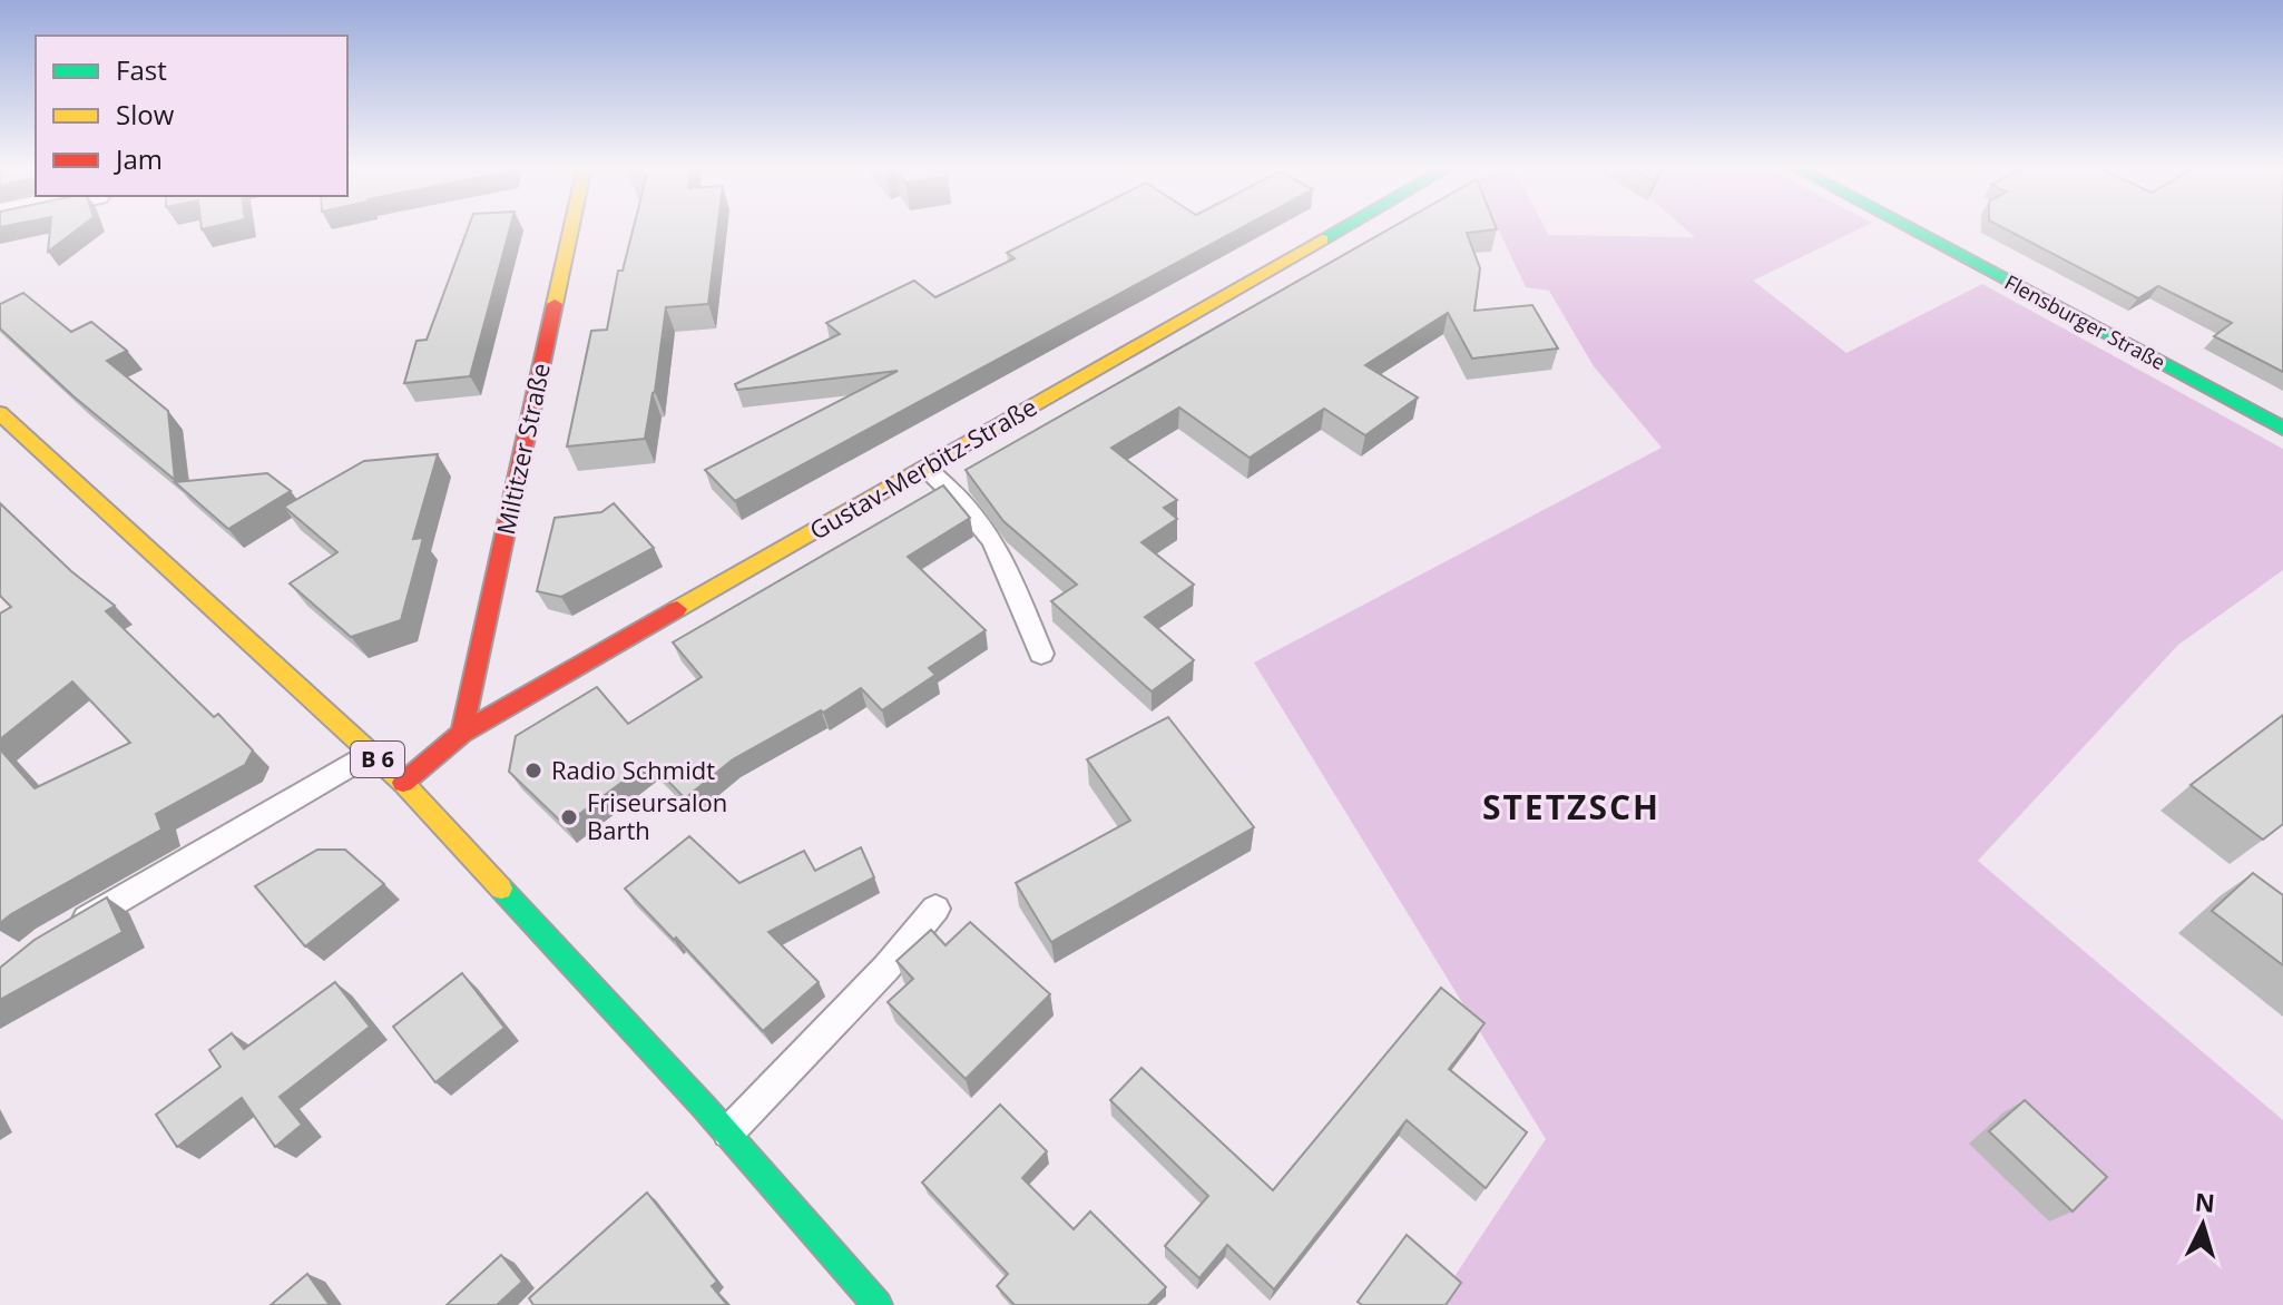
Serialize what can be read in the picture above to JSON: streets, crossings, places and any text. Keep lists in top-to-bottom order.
{
  "streets": {
    "street": [
      "Flensburger Straße",
      "Miltitzer Straße",
      "Gustav-Merbitz-Straße",
      "B 6"
    ]
  },
  "crossings": [
    ["Miltitzer Straße", "Gustav-Merbitz-Straße"],
    ["Gustav-Merbitz-Straße", "B 6"]
  ],
  "districts": ["STETZSCH"],
  "places": ["Radio Schmidt", "Friseursalon Barth"],
  "legend": ["Fast", "Slow", "Jam"],
  "north": "top"
}
